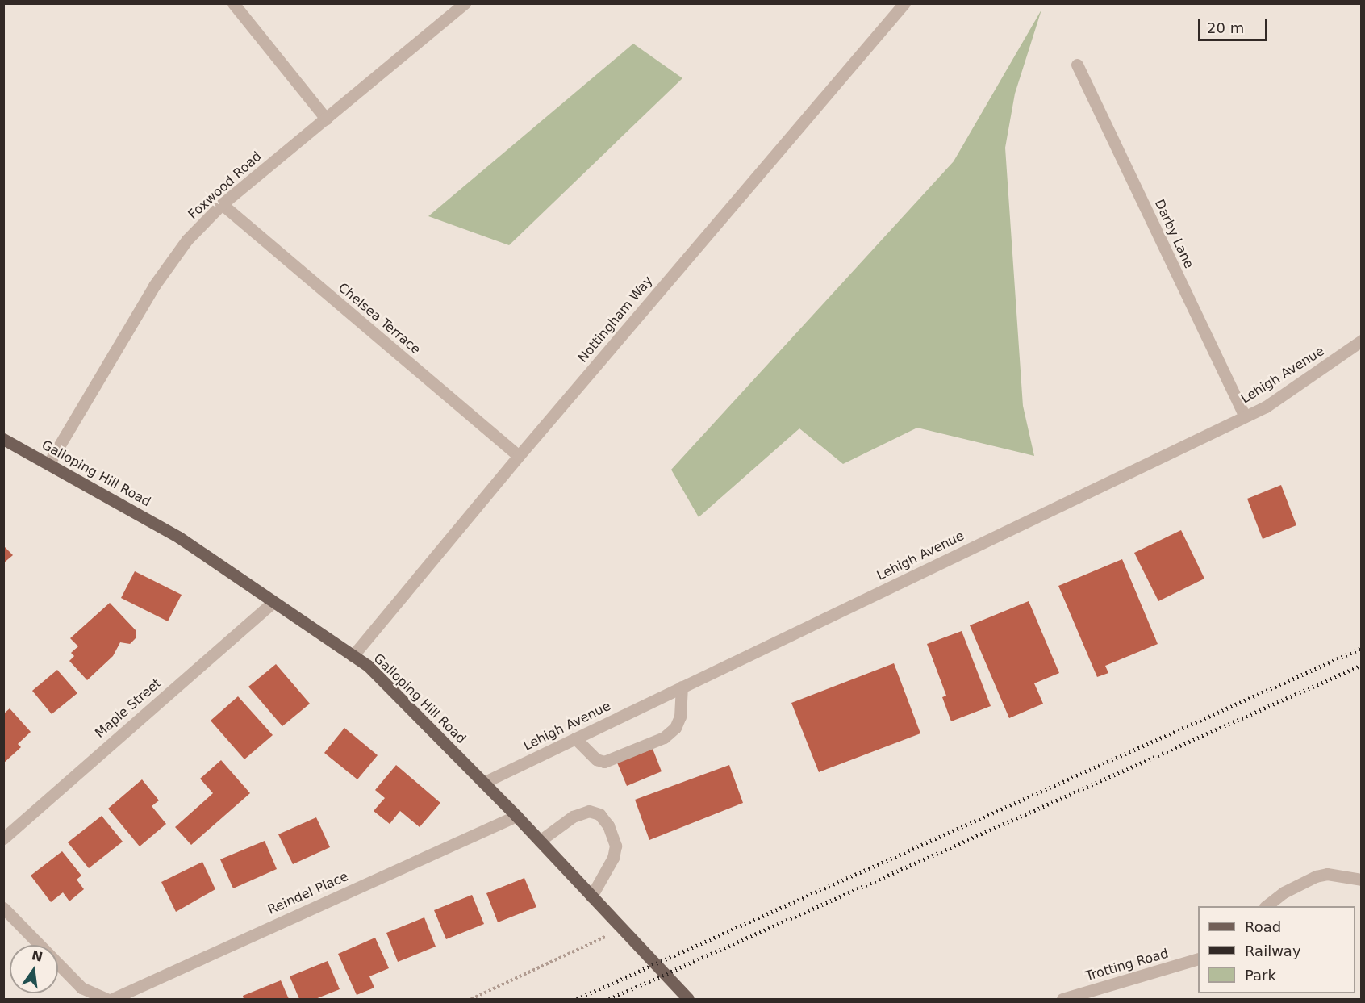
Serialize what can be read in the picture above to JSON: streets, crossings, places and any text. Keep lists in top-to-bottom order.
{
  "streets": {
    "main road": ["Galloping Hill Road"],
    "street": [
      "Foxwood Road",
      "Darby Lane",
      "Chelsea Terrace",
      "Nottingham Way",
      "Lehigh Avenue",
      "Maple Street",
      "Reindel Place",
      "Trotting Road"
    ]
  },
  "crossings": [
    ["Foxwood Road", "Chelsea Terrace"],
    ["Foxwood Road", "Galloping Hill Road"],
    ["Darby Lane", "Lehigh Avenue"],
    ["Chelsea Terrace", "Nottingham Way"],
    ["Nottingham Way", "Galloping Hill Road"],
    ["Lehigh Avenue", "Galloping Hill Road"],
    ["Galloping Hill Road", "Maple Street"],
    ["Galloping Hill Road", "Reindel Place"]
  ],
  "legend": ["Road", "Railway", "Park"],
  "scale_bar": "20 m",
  "north": "top"
}
